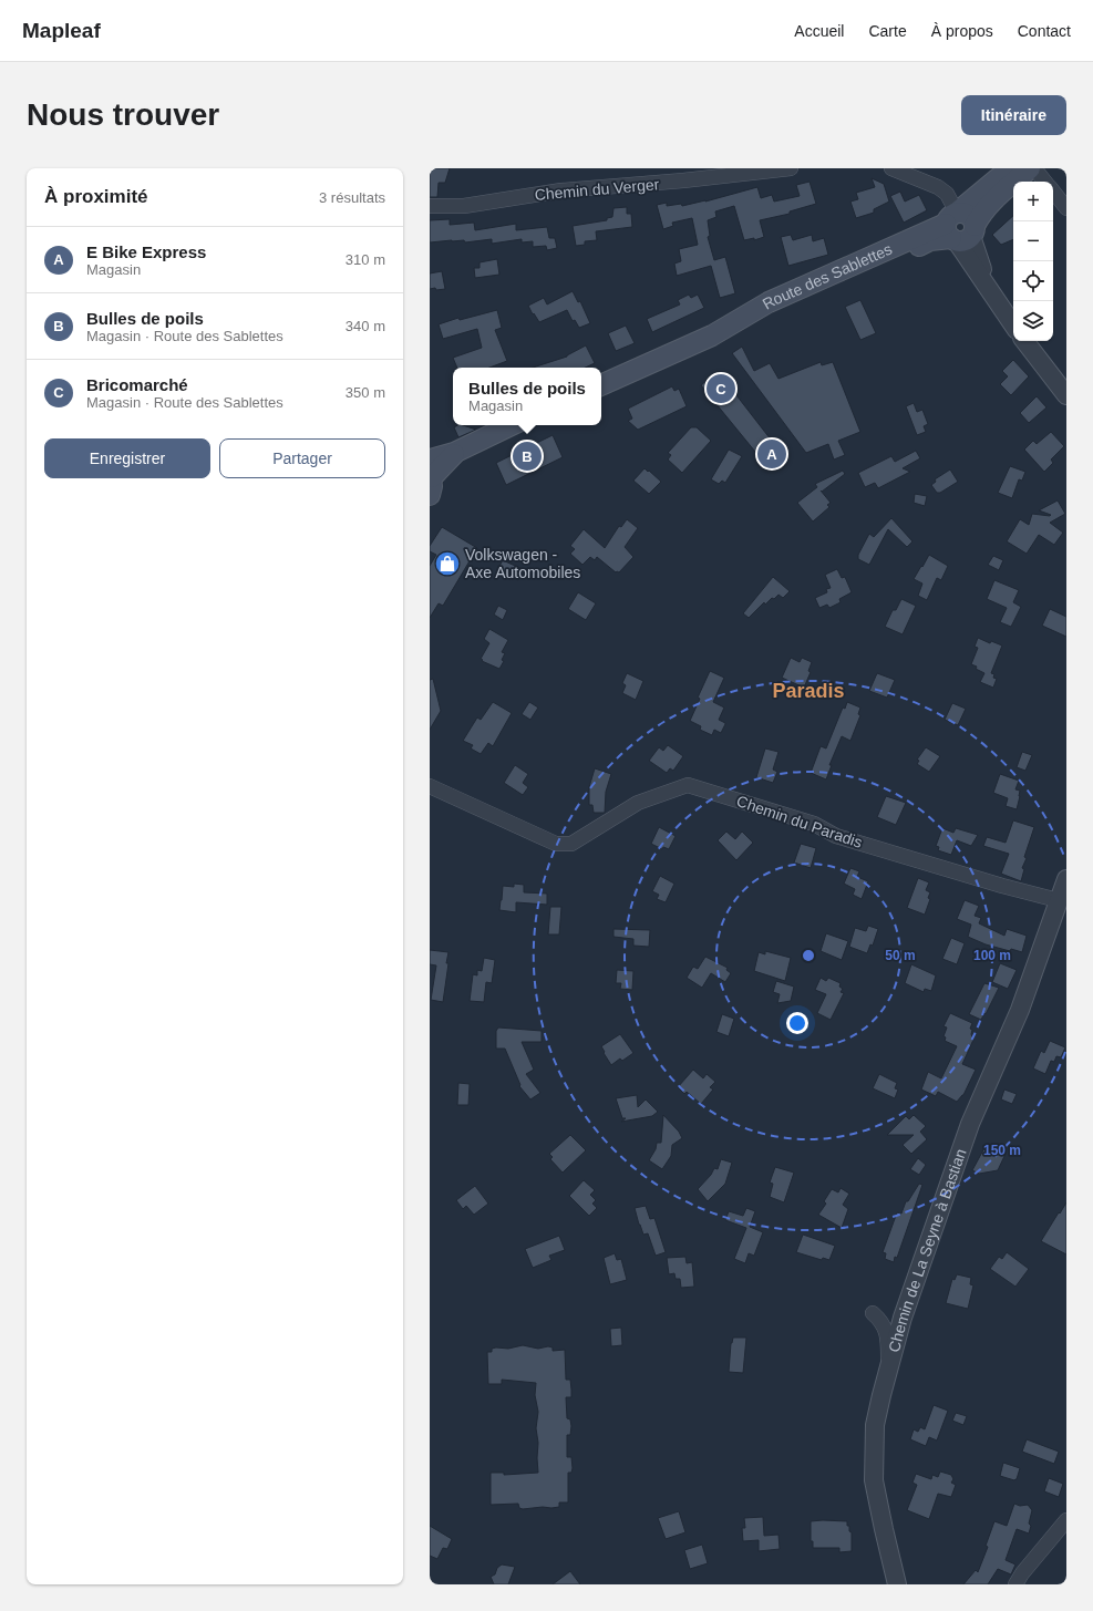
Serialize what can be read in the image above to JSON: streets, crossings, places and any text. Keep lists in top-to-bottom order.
{
  "streets": {
    "main road": ["Route des Sablettes"],
    "street": ["Chemin du Verger", "Chemin du Paradis", "Chemin de La Seyne à Bastian"]
  },
  "crossings": [
    ["Chemin du Paradis", "Chemin de La Seyne à Bastian"]
  ],
  "districts": ["Paradis"],
  "places": {
    "shop": ["Volkswagen - Axe Automobiles"]
  },
  "page": {
    "header": "Mapleaf",
    "nav": [
      "Accueil",
      "Carte",
      "À propos",
      "Contact"
    ],
    "buttons": [
      "Itinéraire",
      ["Enregistrer", "Partager"]
    ],
    "title": "Nous trouver",
    "heading": ["À proximité", "3 résultats"],
    "map_buttons": ["+", "−"],
    "list": [
      {
        "mark": "A",
        "name": "E Bike Express",
        "note": "Magasin",
        "value": "310 m"
      },
      {
        "mark": "B",
        "name": "Bulles de poils",
        "note": "Magasin · Route des Sablettes",
        "value": "340 m"
      },
      {
        "mark": "C",
        "name": "Bricomarché",
        "note": "Magasin · Route des Sablettes",
        "value": "350 m"
      }
    ],
    "popup": ["Bulles de poils", "Magasin"],
    "pins": ["C", "A", "B"]
  },
  "rings": ["50 m", "100 m", "150 m"]
}
